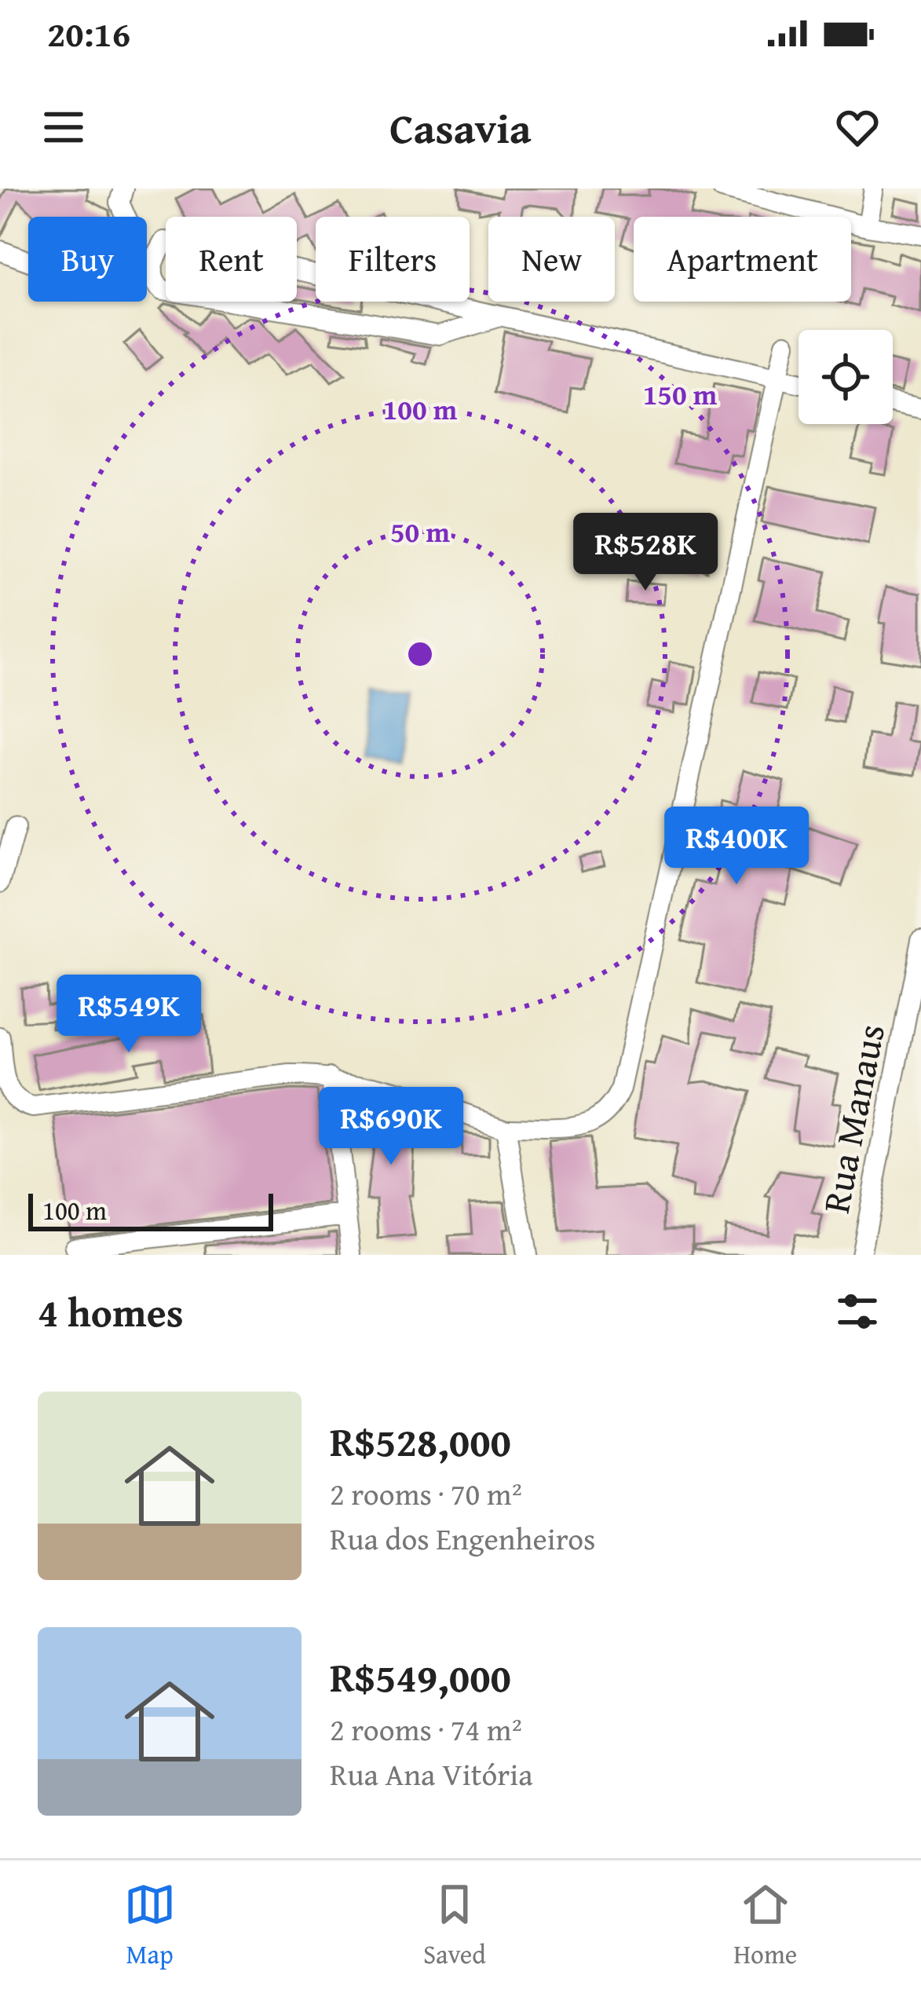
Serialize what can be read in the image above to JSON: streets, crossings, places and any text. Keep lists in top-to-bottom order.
{
  "streets": {
    "street": ["Rua Manaus"]
  },
  "scale_bar": "100 m",
  "page": {
    "status": "20:16",
    "header": "Casavia",
    "chip": [
      "Buy",
      "Rent",
      "Filters",
      "New",
      "Apartment"
    ],
    "price": [
      "R$528K",
      "R$400K",
      "R$549K",
      "R$690K"
    ],
    "scale": "100 m",
    "heading": "4 homes",
    "list": [
      {
        "name": "R$528,000",
        "note": "2 rooms · 70 m² · Rua dos Engenheiros"
      },
      {
        "name": "R$549,000",
        "note": "2 rooms · 74 m² · Rua Ana Vitória"
      }
    ],
    "tabs": ["Map", "Saved", "Home"]
  },
  "rings": ["150 m", "100 m", "50 m"]
}
